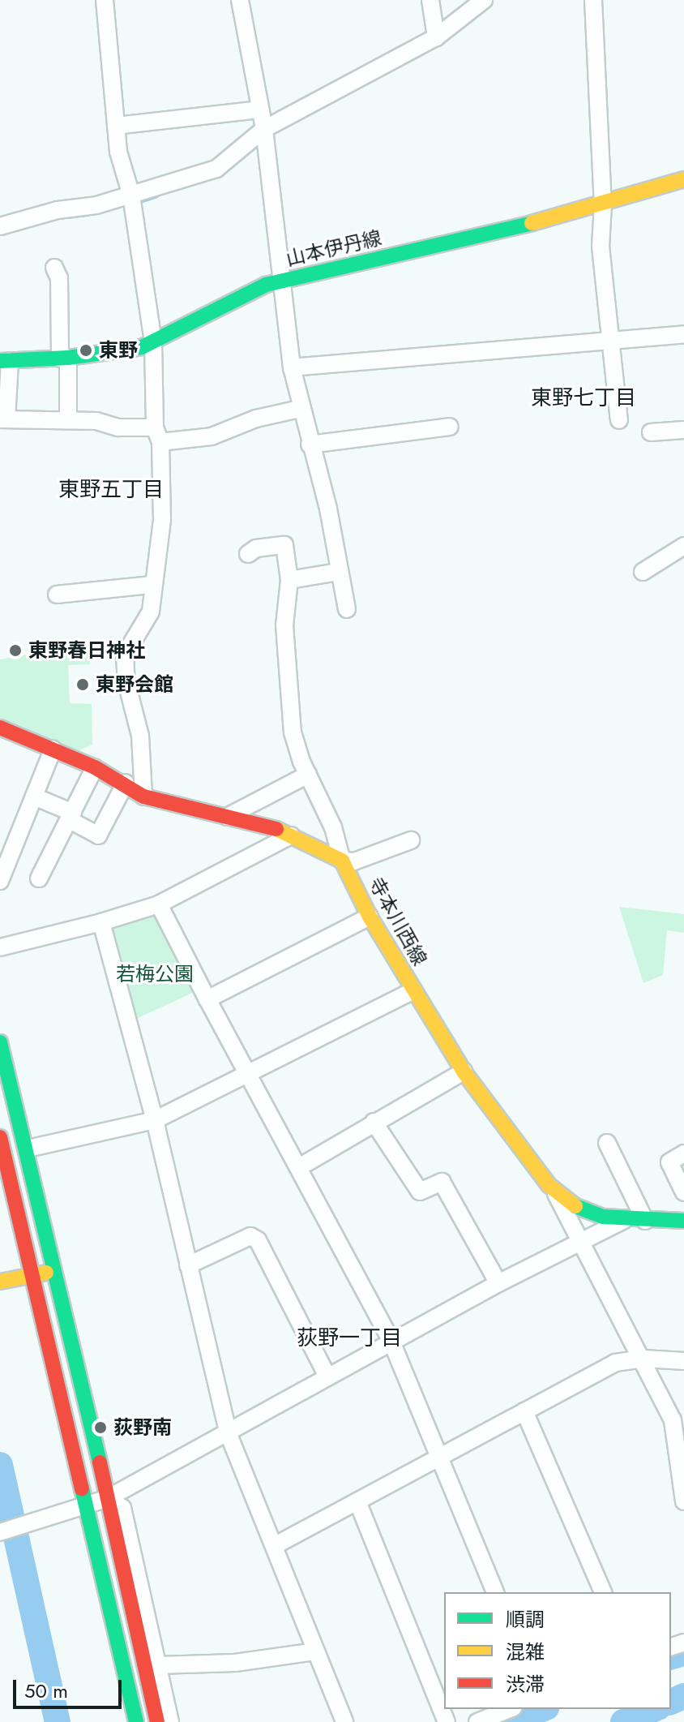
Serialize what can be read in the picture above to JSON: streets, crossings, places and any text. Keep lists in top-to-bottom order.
{
  "streets": {
    "main road": ["山本伊丹線", "寺本川西線"]
  },
  "districts": ["東野七丁目", "東野五丁目", "荻野一丁目"],
  "parks": ["若梅公園"],
  "places": [
    "東野",
    "東野春日神社",
    "東野会館",
    "荻野南"
  ],
  "legend": ["順調", "混雑", "渋滞"],
  "scale_bar": "50 m"
}
